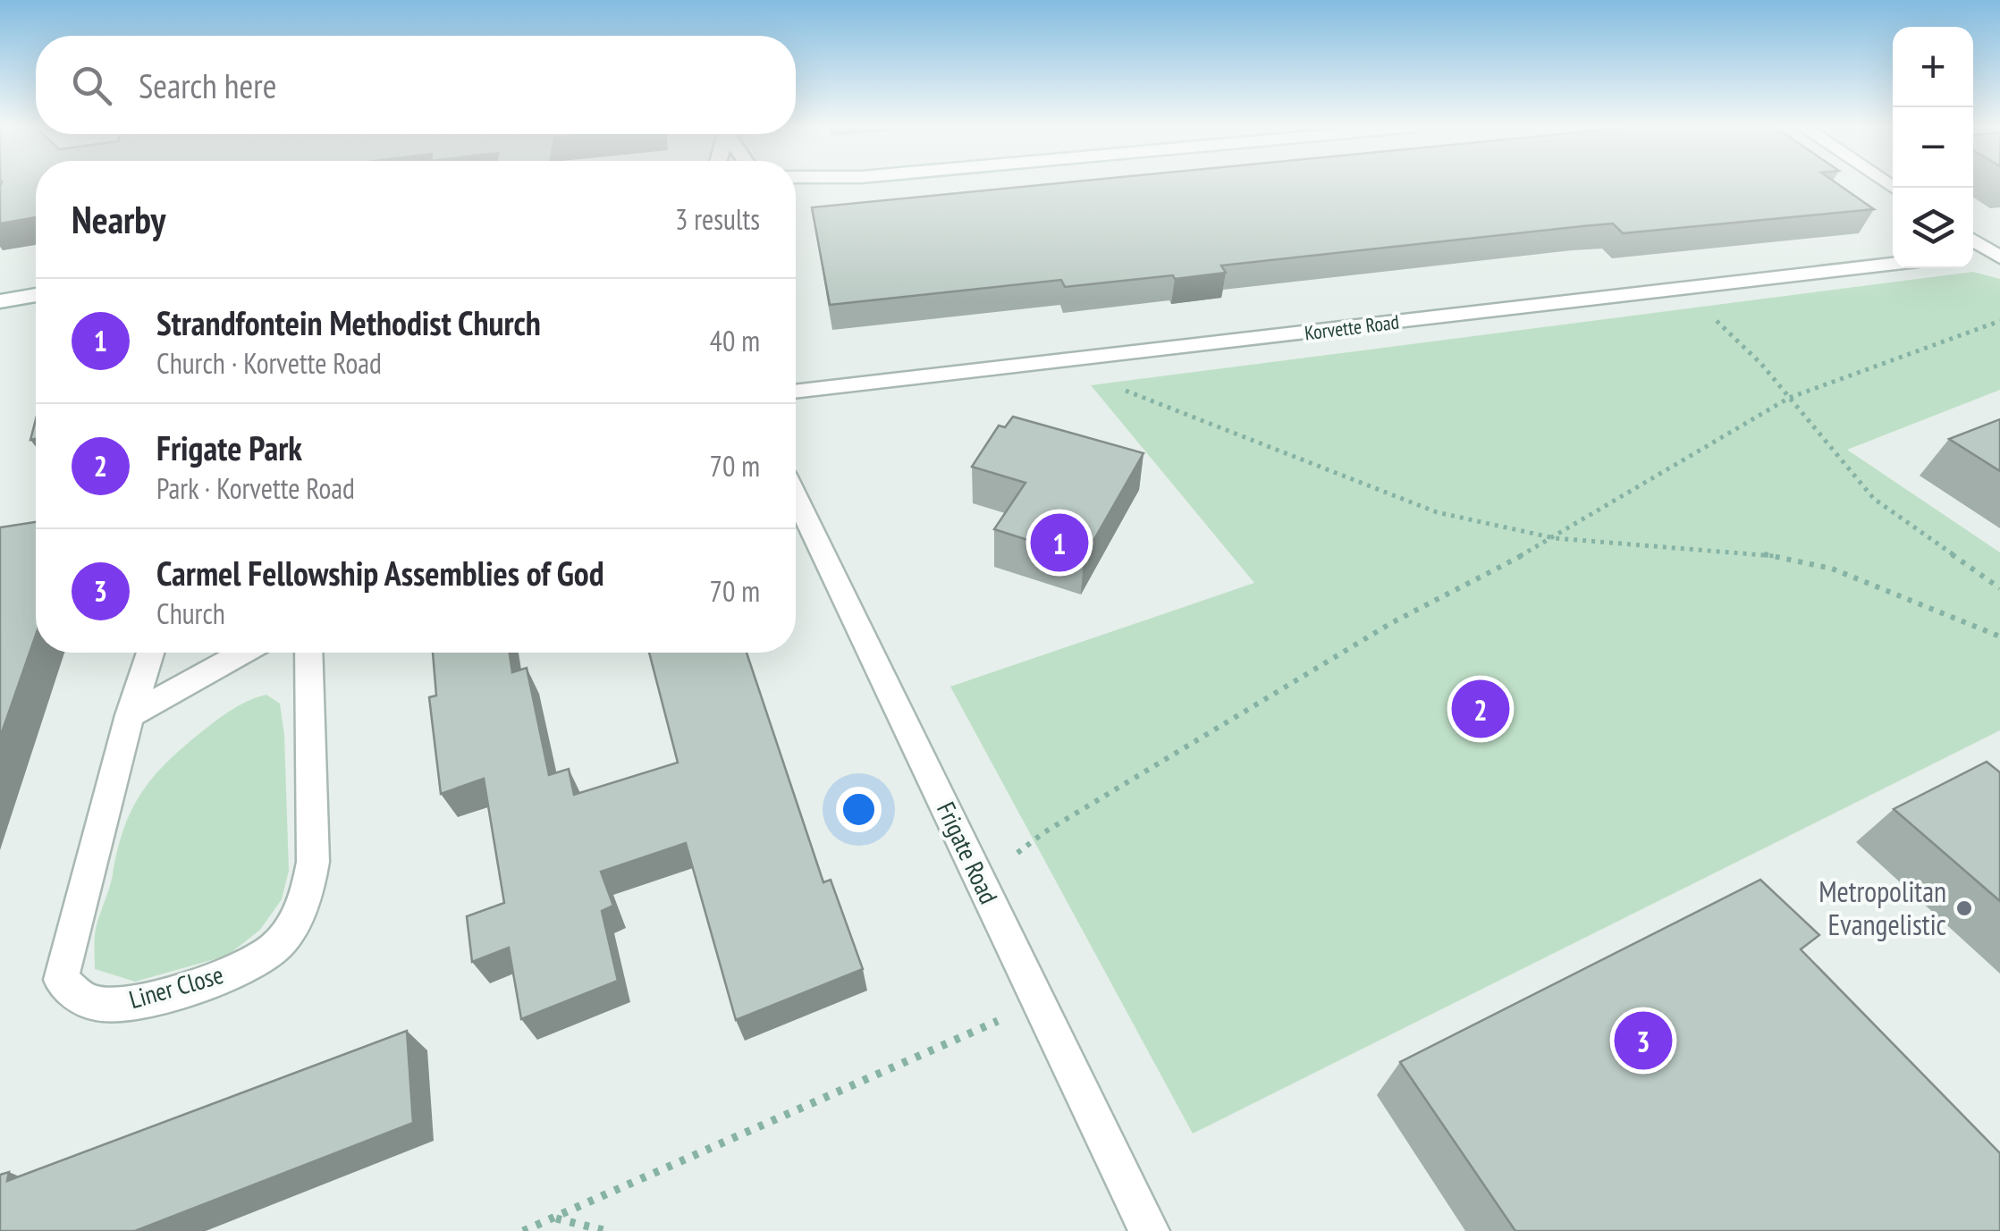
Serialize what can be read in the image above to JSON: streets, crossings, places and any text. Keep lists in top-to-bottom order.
{
  "streets": {
    "street": ["Korvette Road", "Frigate Road", "Liner Close"]
  },
  "places": ["Metropolitan Evangelistic"],
  "page": {
    "map_buttons": ["+", "−"],
    "search": "Search here",
    "heading": ["Nearby", "3 results"],
    "list": [
      {
        "mark": "1",
        "name": "Strandfontein Methodist Church",
        "note": "Church · Korvette Road",
        "value": "40 m"
      },
      {
        "mark": "2",
        "name": "Frigate Park",
        "note": "Park · Korvette Road",
        "value": "70 m"
      },
      {
        "mark": "3",
        "name": "Carmel Fellowship Assemblies of God",
        "note": "Church",
        "value": "70 m"
      }
    ],
    "pins": ["1", "2", "3"]
  }
}
